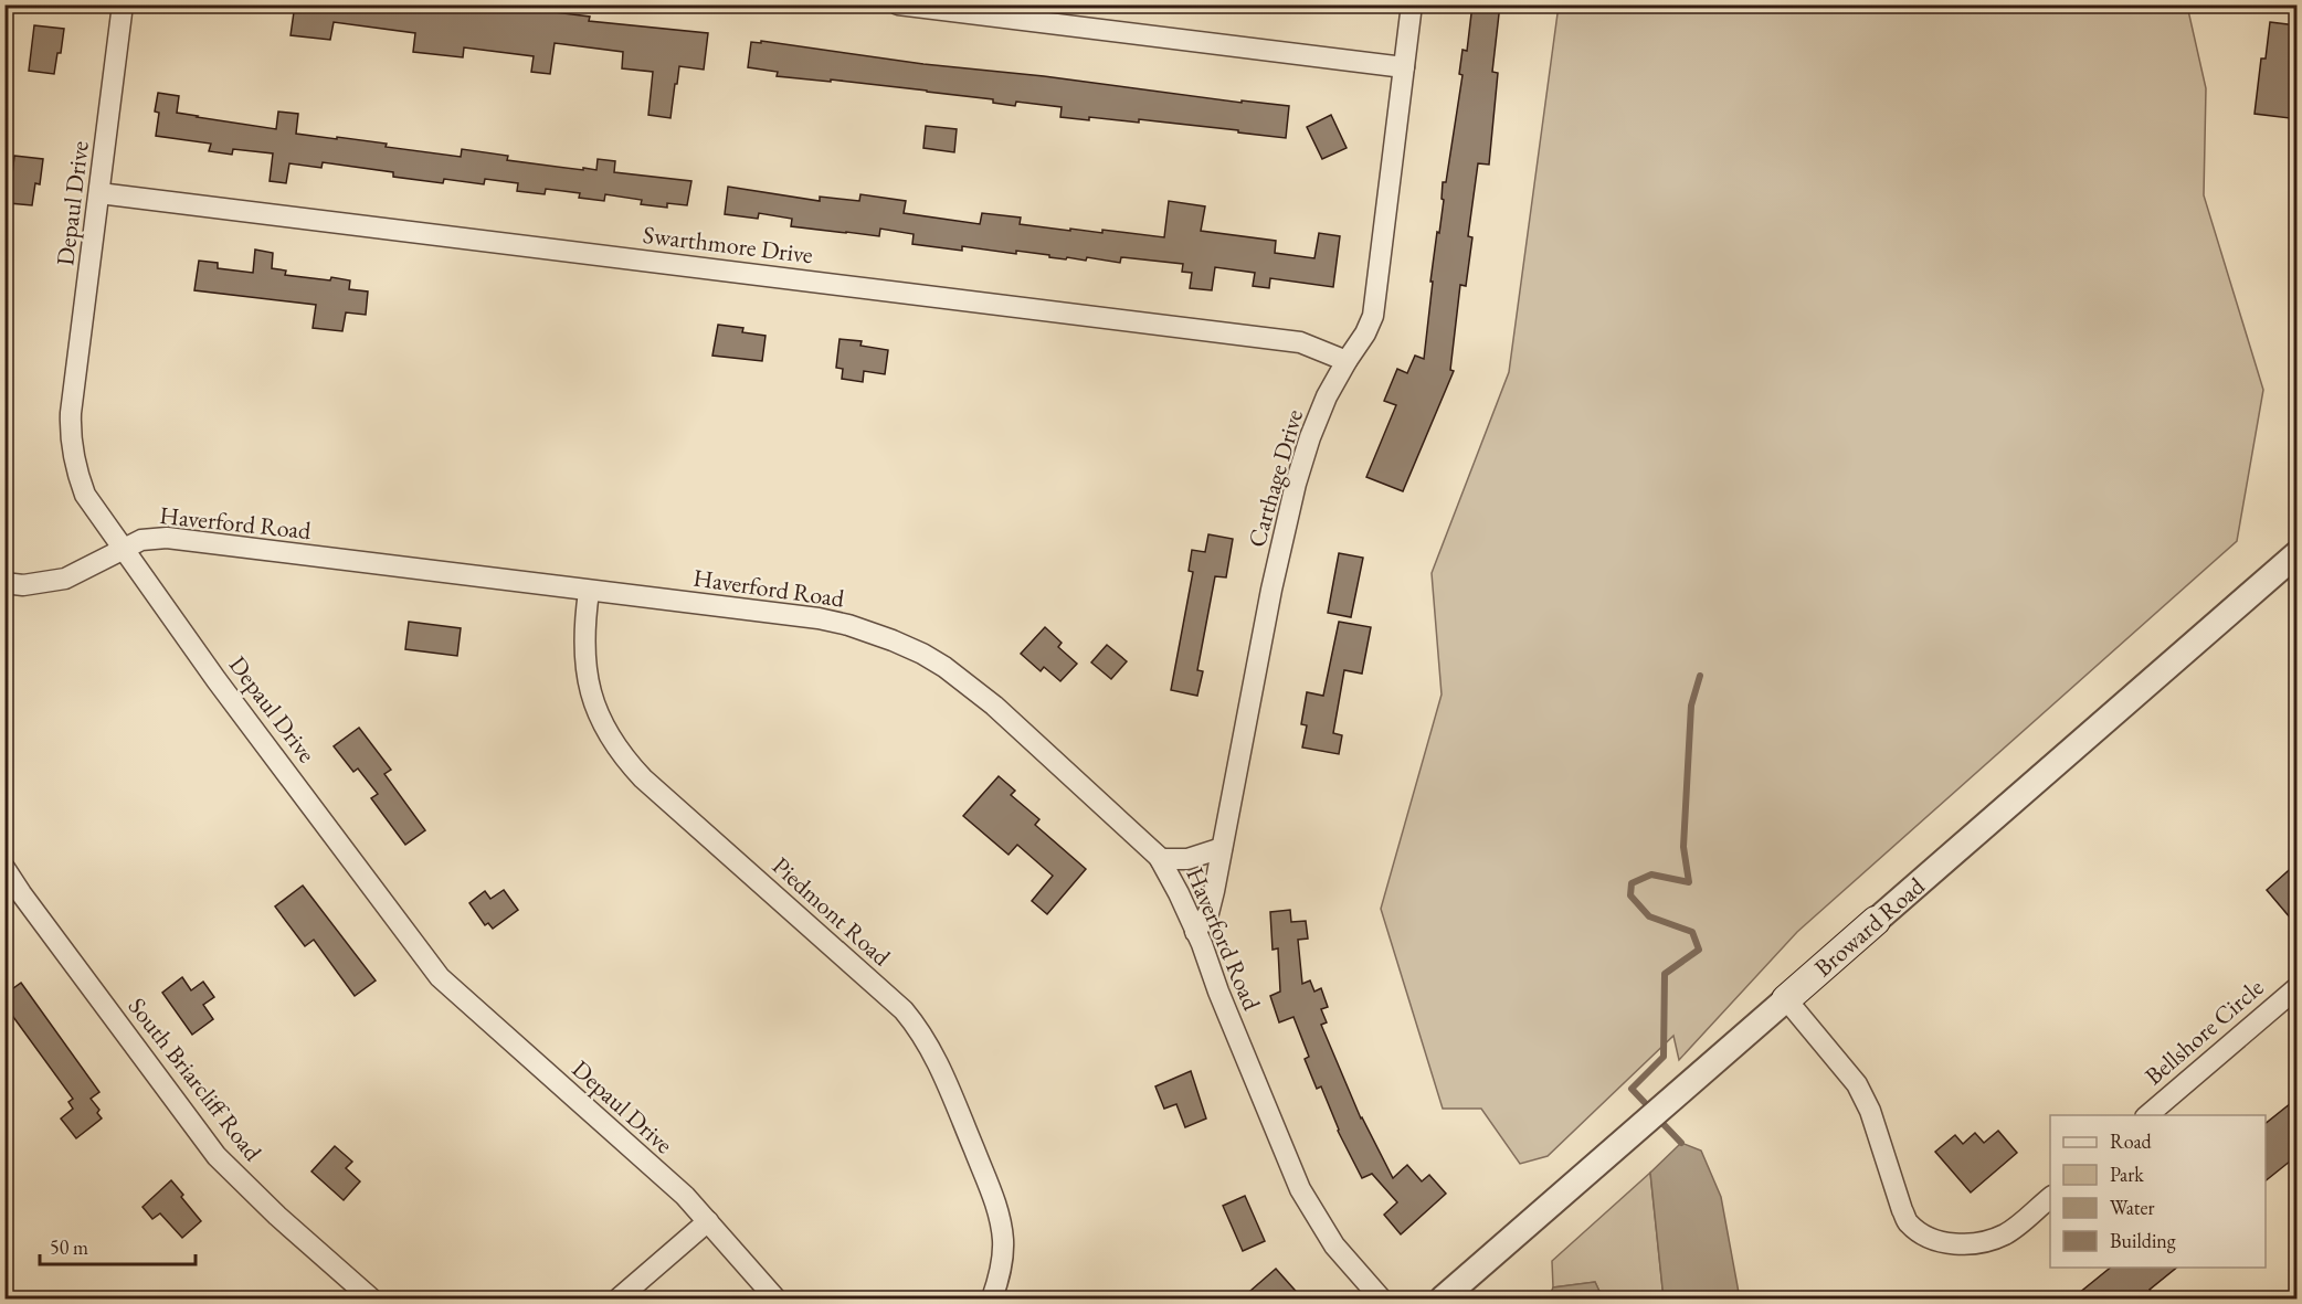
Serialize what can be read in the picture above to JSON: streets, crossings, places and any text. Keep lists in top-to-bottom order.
{
  "streets": {
    "main road": ["Broward Road"],
    "street": [
      "Depaul Drive",
      "Swarthmore Drive",
      "Carthage Drive",
      "Haverford Road",
      "Piedmont Road",
      "Bellshore Circle",
      "South Briarcliff Road"
    ]
  },
  "crossings": [
    ["Depaul Drive", "Swarthmore Drive"],
    ["Depaul Drive", "Haverford Road"],
    ["Swarthmore Drive", "Carthage Drive"],
    ["Carthage Drive", "Haverford Road"],
    ["Haverford Road", "Piedmont Road"]
  ],
  "legend": [
    "Road",
    "Park",
    "Water",
    "Building"
  ],
  "scale_bar": "50 m"
}
